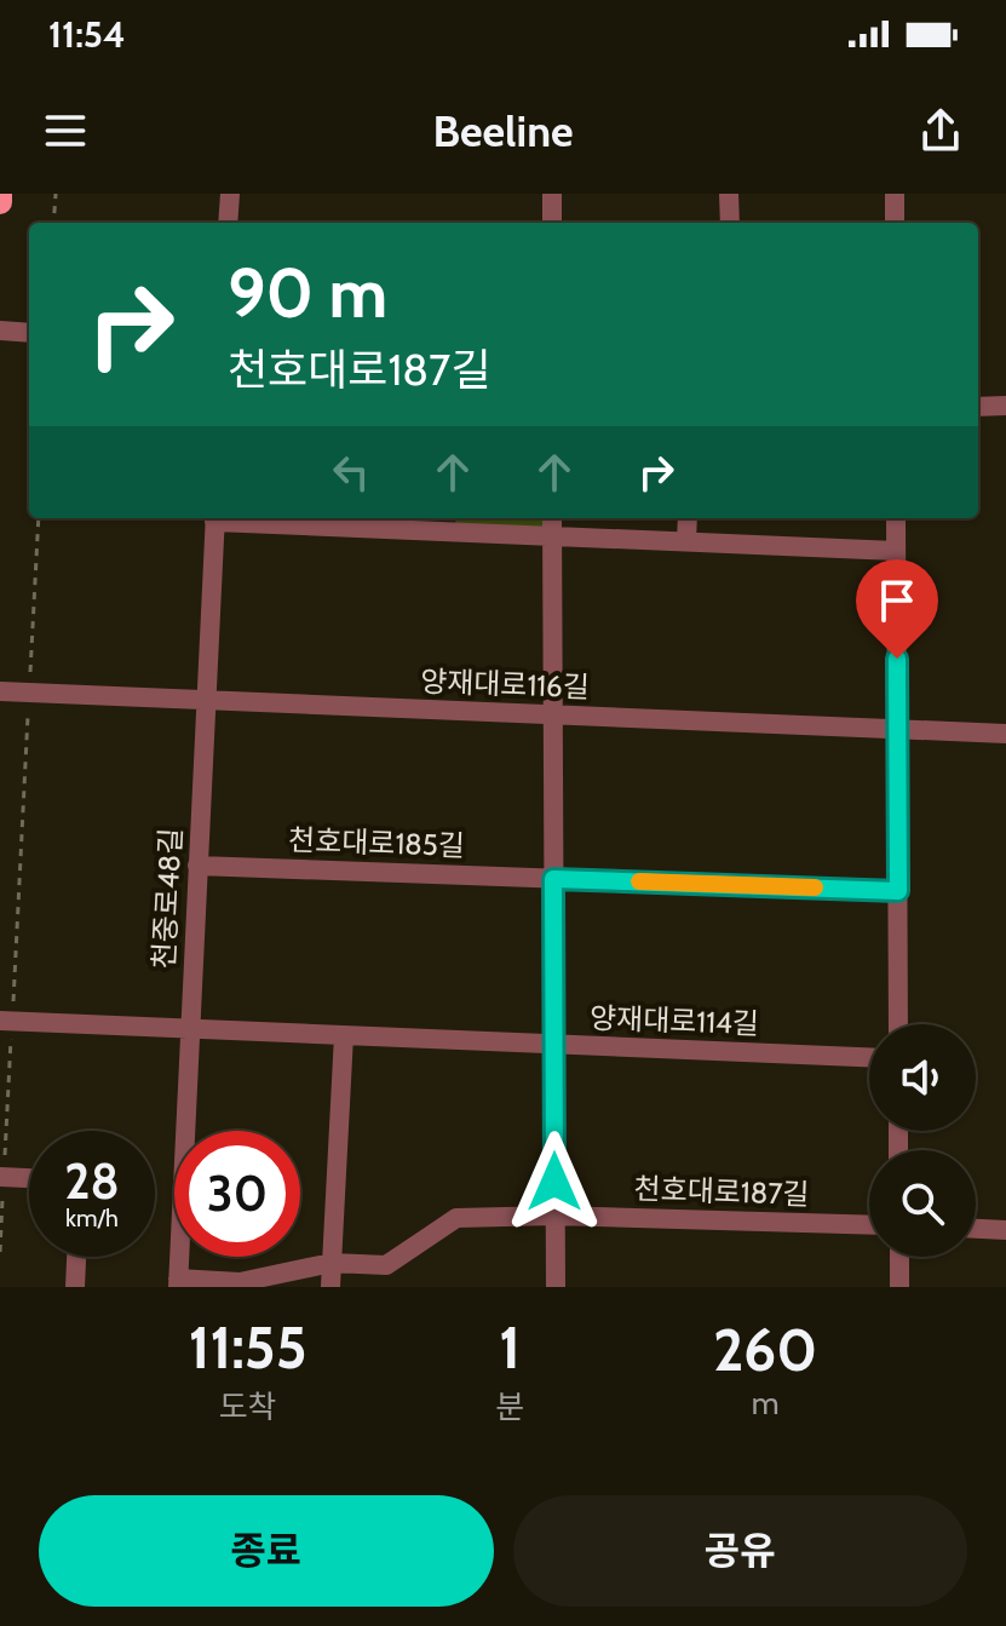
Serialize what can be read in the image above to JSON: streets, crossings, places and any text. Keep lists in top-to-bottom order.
{
  "streets": {
    "street": [
      "양재대로116길",
      "천호대로185길",
      "천중로48길",
      "양재대로114길",
      "천호대로187길"
    ]
  },
  "crossings": [
    ["양재대로116길", "천중로48길"],
    ["천호대로185길", "천중로48길"],
    ["천중로48길", "양재대로114길"]
  ],
  "page": {
    "status": "11:54",
    "header": "Beeline",
    "turn": ["90 m", "천호대로187길"],
    "speed": "28 km/h",
    "limit": "30",
    "eta": [
      "11:55",
      "도착",
      "1",
      "분",
      "260",
      "m"
    ],
    "buttons": ["종료", "공유"]
  }
}
